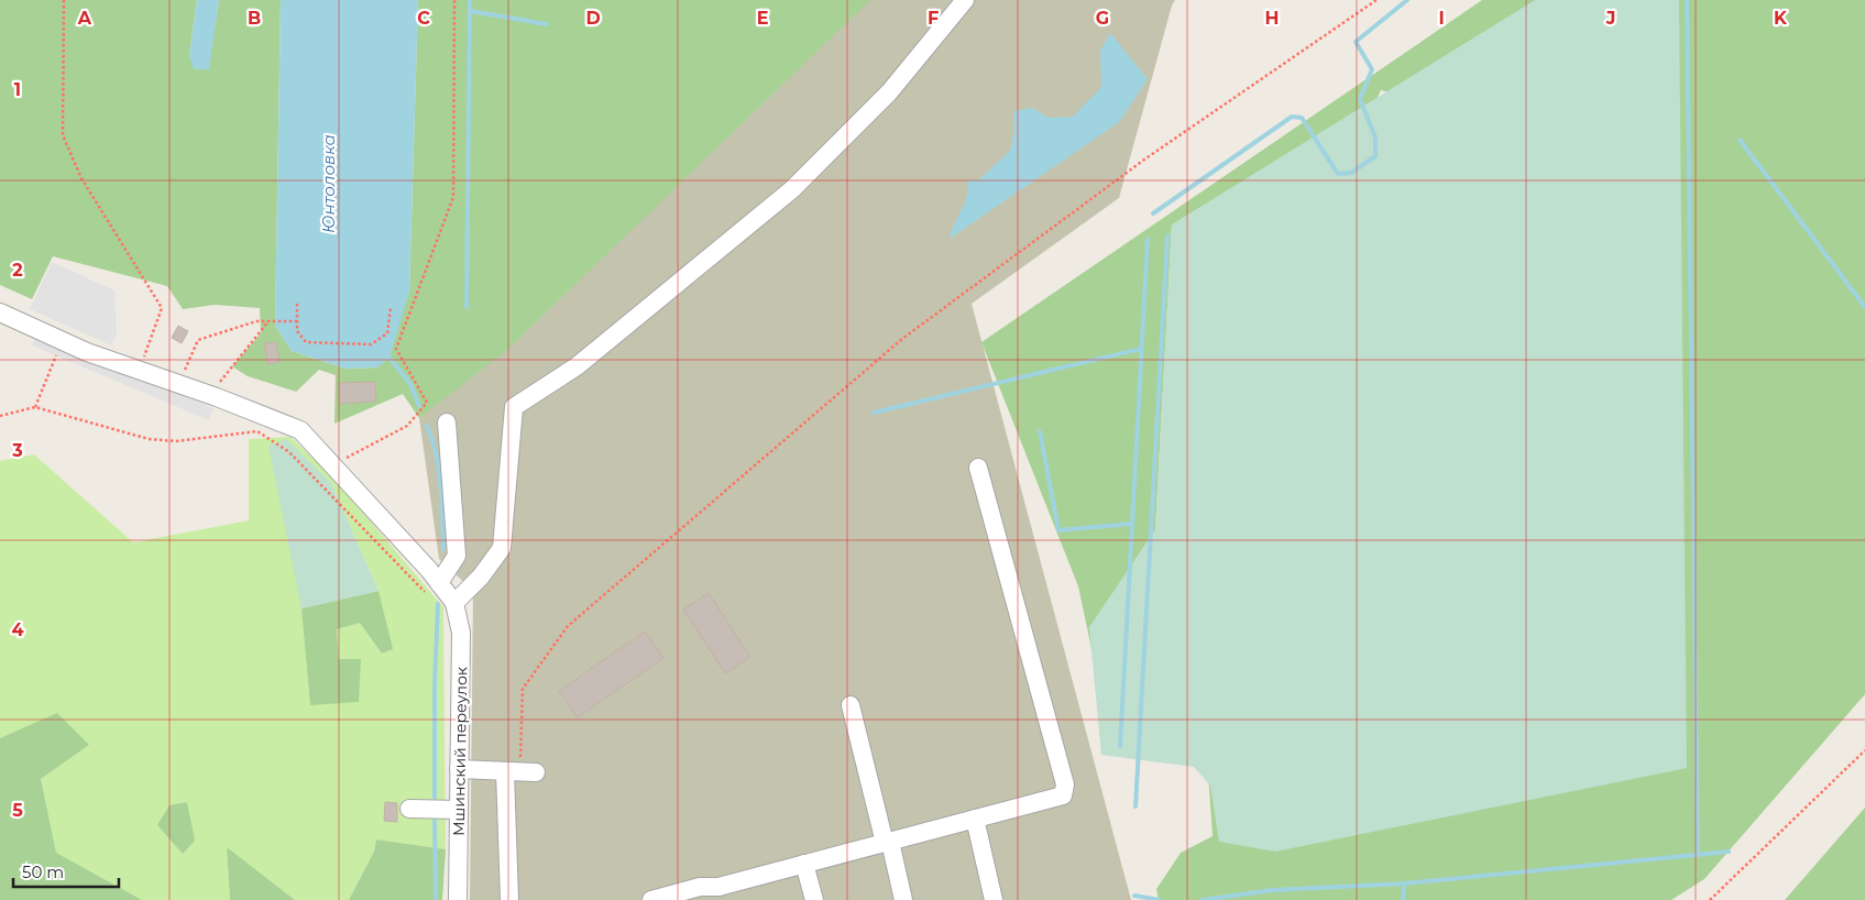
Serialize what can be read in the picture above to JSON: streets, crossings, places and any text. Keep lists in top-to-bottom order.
{
  "streets": {
    "street": ["Мшинский переулок"]
  },
  "water": ["Юнтоловка"],
  "scale_bar": "50 m",
  "grid": {
    "columns": [
      "A",
      "B",
      "C",
      "D",
      "E",
      "F",
      "G",
      "H",
      "I",
      "J",
      "K"
    ],
    "rows": [
      "1",
      "2",
      "3",
      "4",
      "5"
    ]
  }
}
